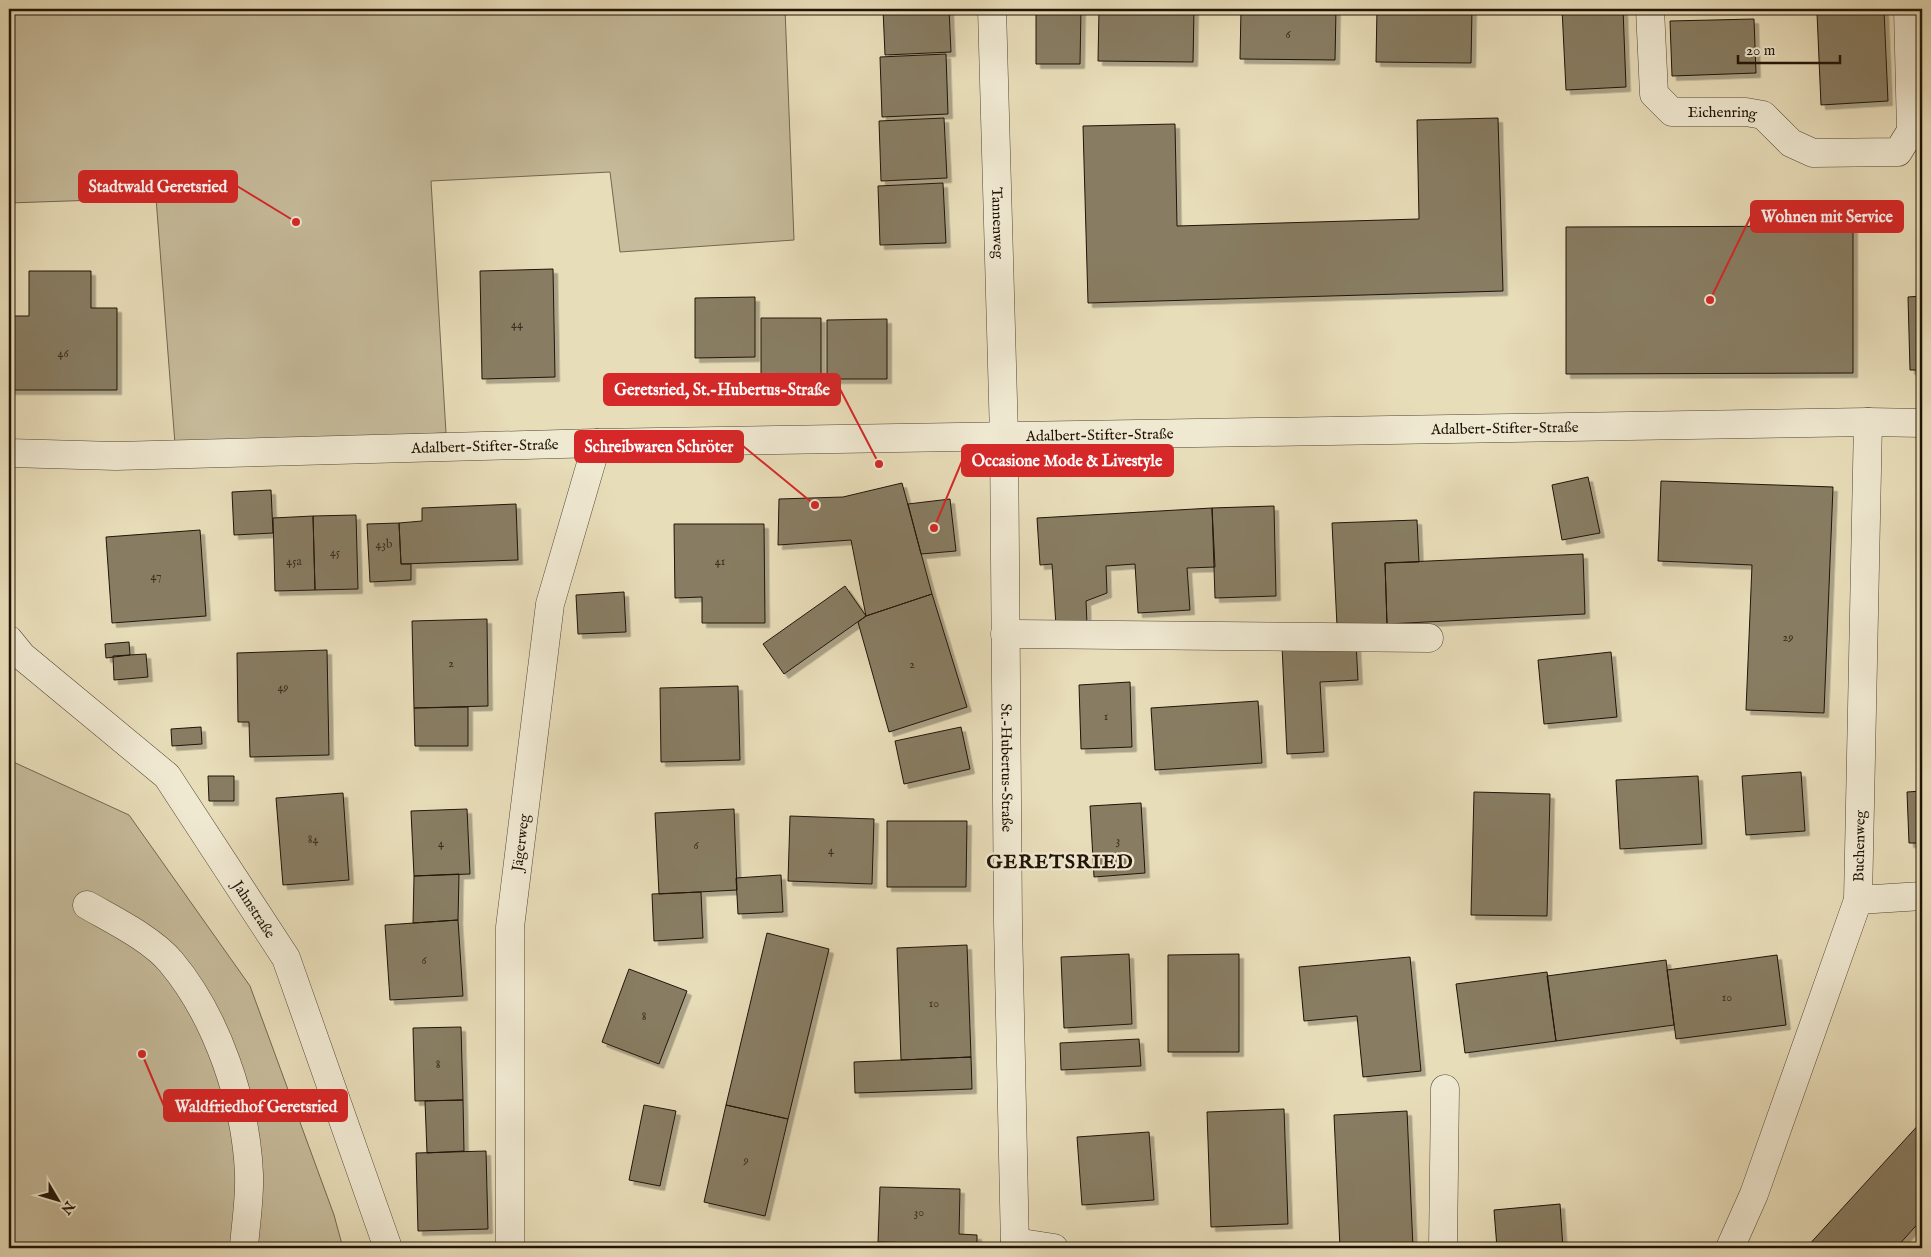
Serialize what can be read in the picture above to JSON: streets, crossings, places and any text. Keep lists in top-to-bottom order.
{
  "streets": {
    "street": [
      "Eichenring",
      "Tannenweg",
      "Adalbert-Stifter-Straße",
      "St.-Hubertus-Straße",
      "Jägerweg",
      "Buchenweg",
      "Jahnstraße"
    ]
  },
  "crossings": [
    ["Tannenweg", "Adalbert-Stifter-Straße"],
    ["Tannenweg", "St.-Hubertus-Straße"],
    ["Adalbert-Stifter-Straße", "St.-Hubertus-Straße"],
    ["Adalbert-Stifter-Straße", "Jägerweg"],
    ["Adalbert-Stifter-Straße", "Buchenweg"]
  ],
  "districts": ["GERETSRIED"],
  "places": [
    "Stadtwald Geretsried",
    "Wohnen mit Service",
    "Geretsried, St.-Hubertus-Straße",
    "Schreibwaren Schröter",
    "Occasione Mode & Livestyle",
    "Waldfriedhof Geretsried"
  ],
  "house_numbers": [
    "6",
    "44",
    "46",
    "43b",
    "45",
    "45a",
    "41",
    "47",
    "29",
    "2",
    "2",
    "49",
    "1",
    "84",
    "3",
    "4",
    "6",
    "4",
    "6",
    "10",
    "10",
    "8",
    "8",
    "9",
    "30"
  ],
  "scale_bar": "20 m",
  "north": "bottom right"
}
